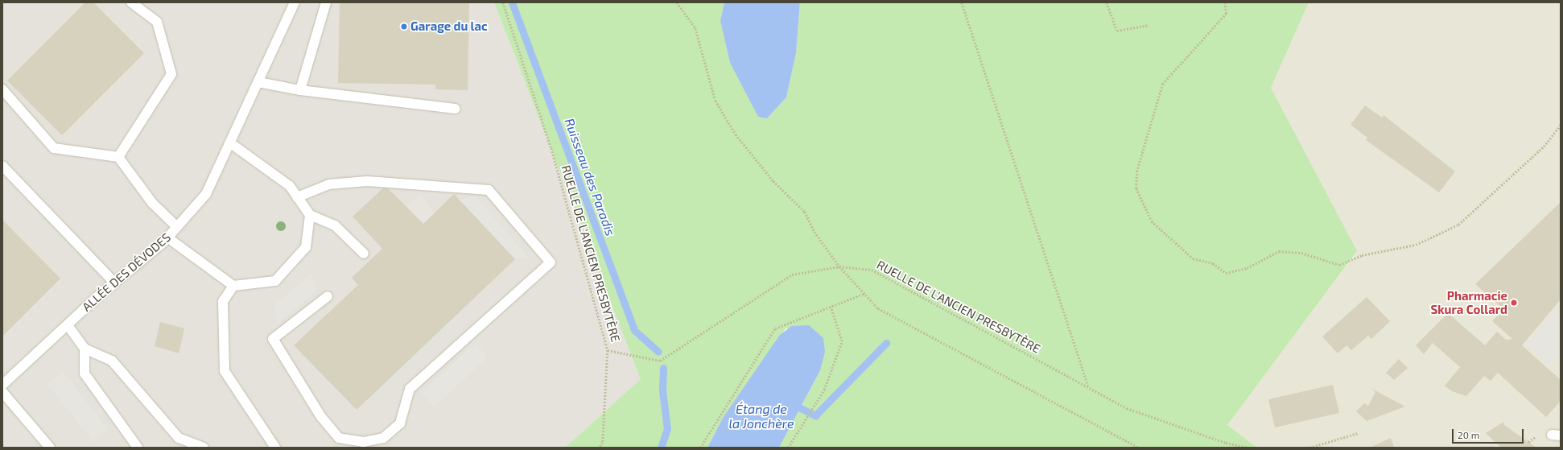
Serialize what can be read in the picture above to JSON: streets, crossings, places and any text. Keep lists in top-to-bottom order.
{
  "streets": {
    "lane": ["ALLÉE DES DÉVODES"],
    "path": ["RUELLE DE L'ANCIEN PRESBYTÈRE"]
  },
  "water": ["Ruisseau des Paradis", "Étang de la Jonchère"],
  "places": ["Garage du lac", "Pharmacie Skura Collard"],
  "scale_bar": "20 m"
}
